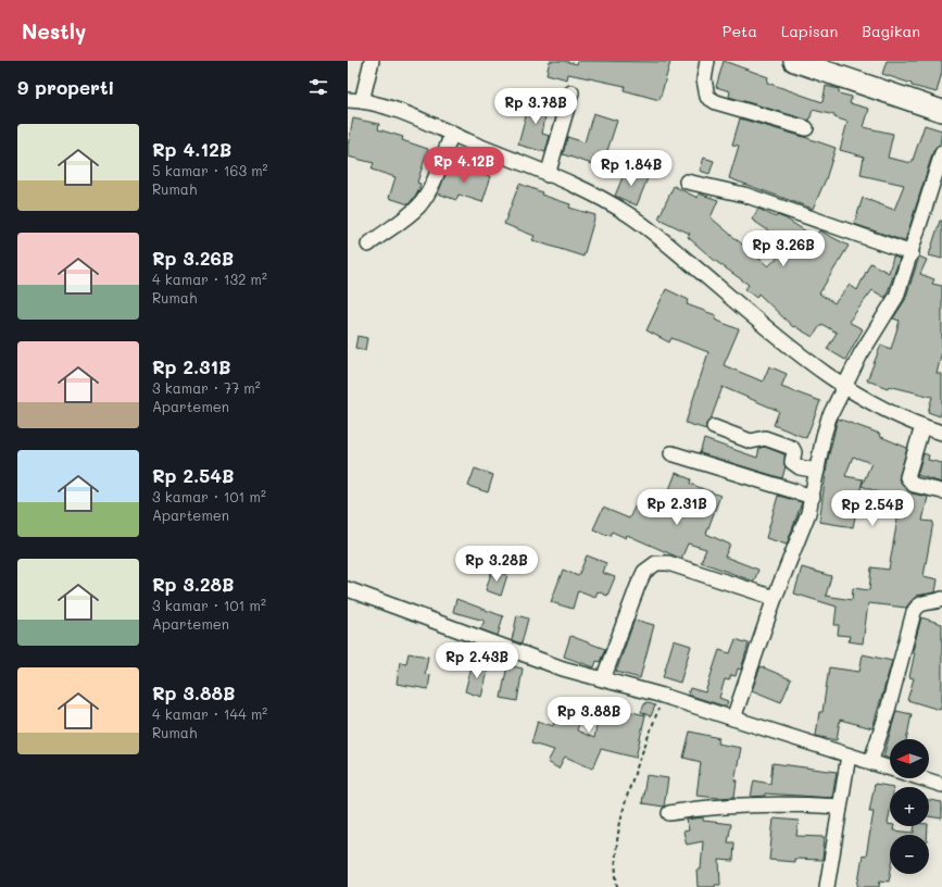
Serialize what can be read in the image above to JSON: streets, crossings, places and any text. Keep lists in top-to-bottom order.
{
  "north": "left",
  "page": {
    "header": "Nestly",
    "nav": ["Peta", "Lapisan", "Bagikan"],
    "heading": "9 properti",
    "price": [
      "Rp 3.78B",
      "Rp 4.12B",
      "Rp 1.84B",
      "Rp 3.26B",
      "Rp 2.31B",
      "Rp 2.54B",
      "Rp 3.28B",
      "Rp 2.43B",
      "Rp 3.88B"
    ],
    "list": [
      {
        "name": "Rp 4.12B",
        "note": "5 kamar · 163 m² · Rumah"
      },
      {
        "name": "Rp 3.26B",
        "note": "4 kamar · 132 m² · Rumah"
      },
      {
        "name": "Rp 2.31B",
        "note": "3 kamar · 77 m² · Apartemen"
      },
      {
        "name": "Rp 2.54B",
        "note": "3 kamar · 101 m² · Apartemen"
      },
      {
        "name": "Rp 3.28B",
        "note": "3 kamar · 101 m² · Apartemen"
      },
      {
        "name": "Rp 3.88B",
        "note": "4 kamar · 144 m² · Rumah"
      }
    ],
    "map_buttons": ["+", "−"]
  }
}
